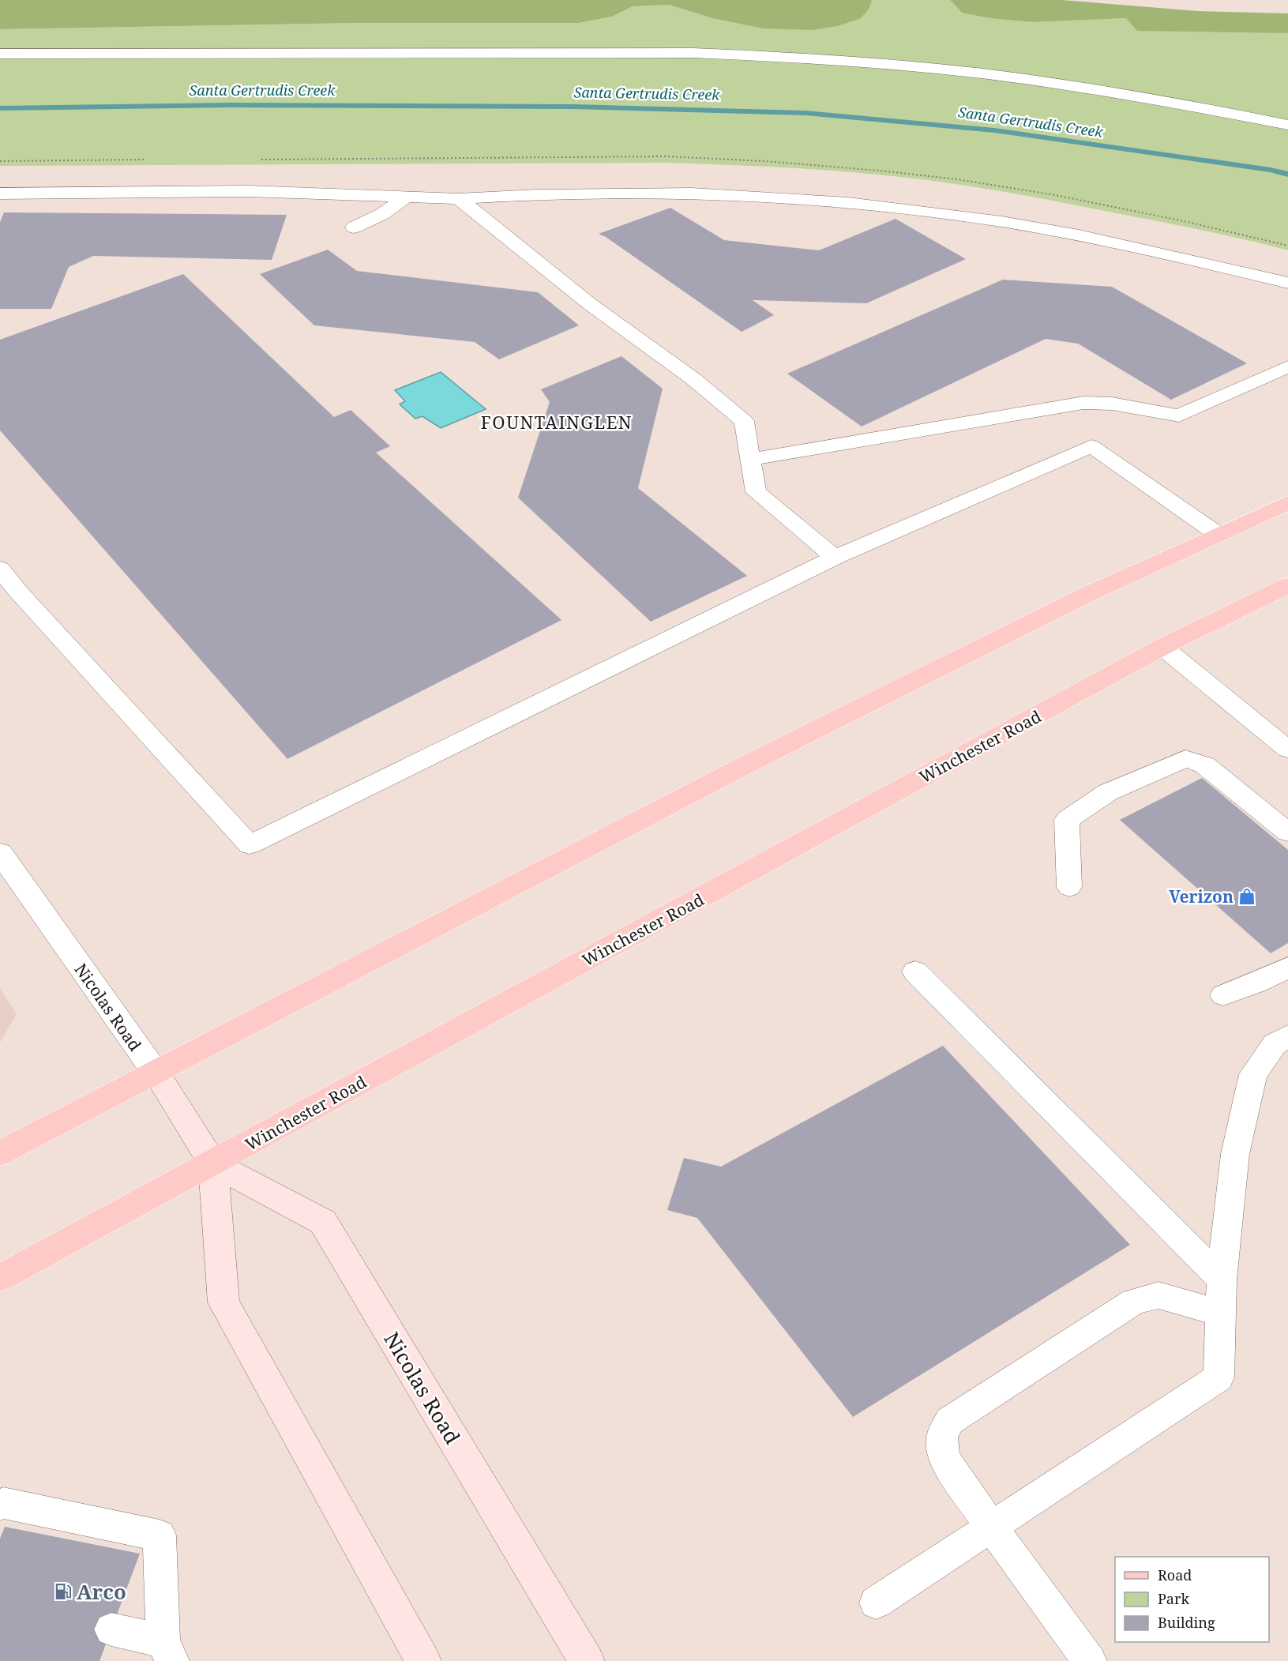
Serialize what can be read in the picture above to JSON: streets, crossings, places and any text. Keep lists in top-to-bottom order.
{
  "streets": {
    "main road": ["Winchester Road", "Nicolas Road"]
  },
  "crossings": [
    ["Winchester Road", "Nicolas Road"]
  ],
  "districts": ["FOUNTAINGLEN"],
  "water": ["Santa Gertrudis Creek"],
  "places": {
    "shop": ["Verizon"],
    "fuel station": ["Arco"]
  },
  "legend": ["Road", "Park", "Building"]
}
